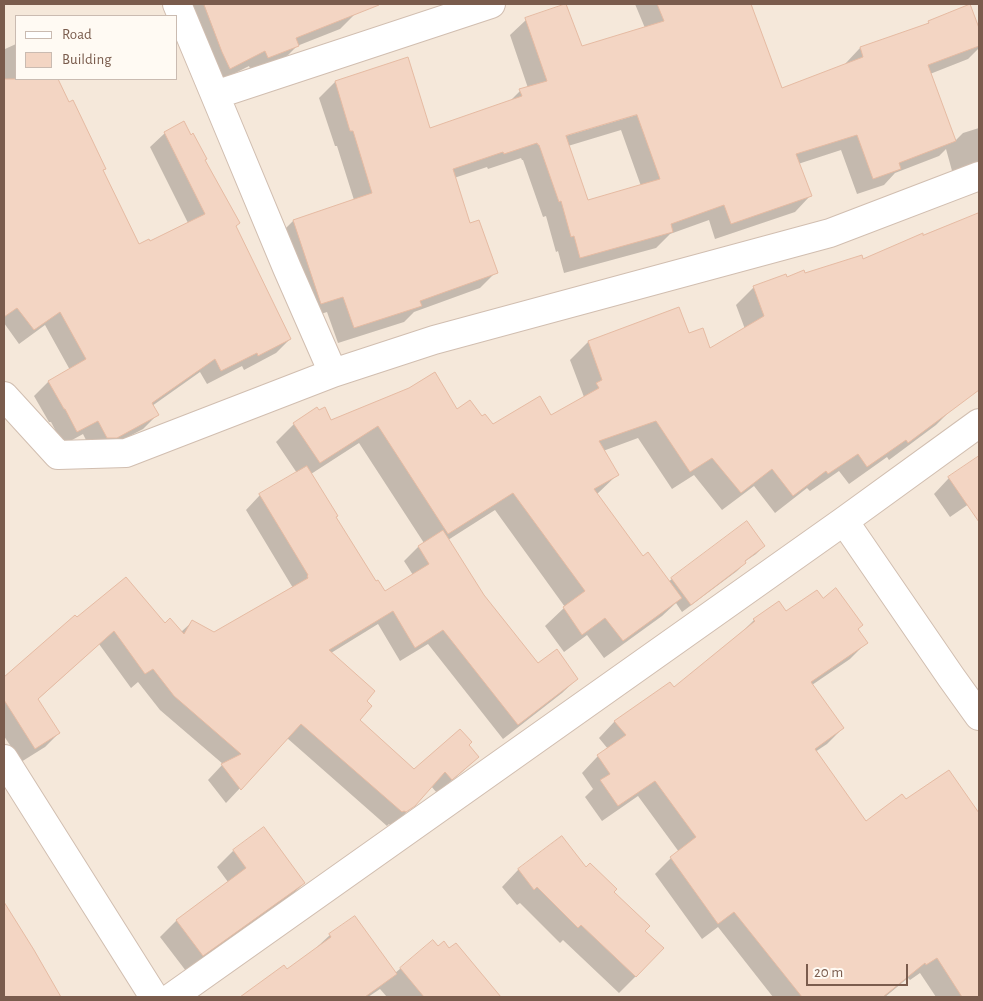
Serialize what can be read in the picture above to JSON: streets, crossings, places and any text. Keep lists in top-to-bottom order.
{
  "legend": ["Road", "Building"],
  "scale_bar": "20 m"
}
